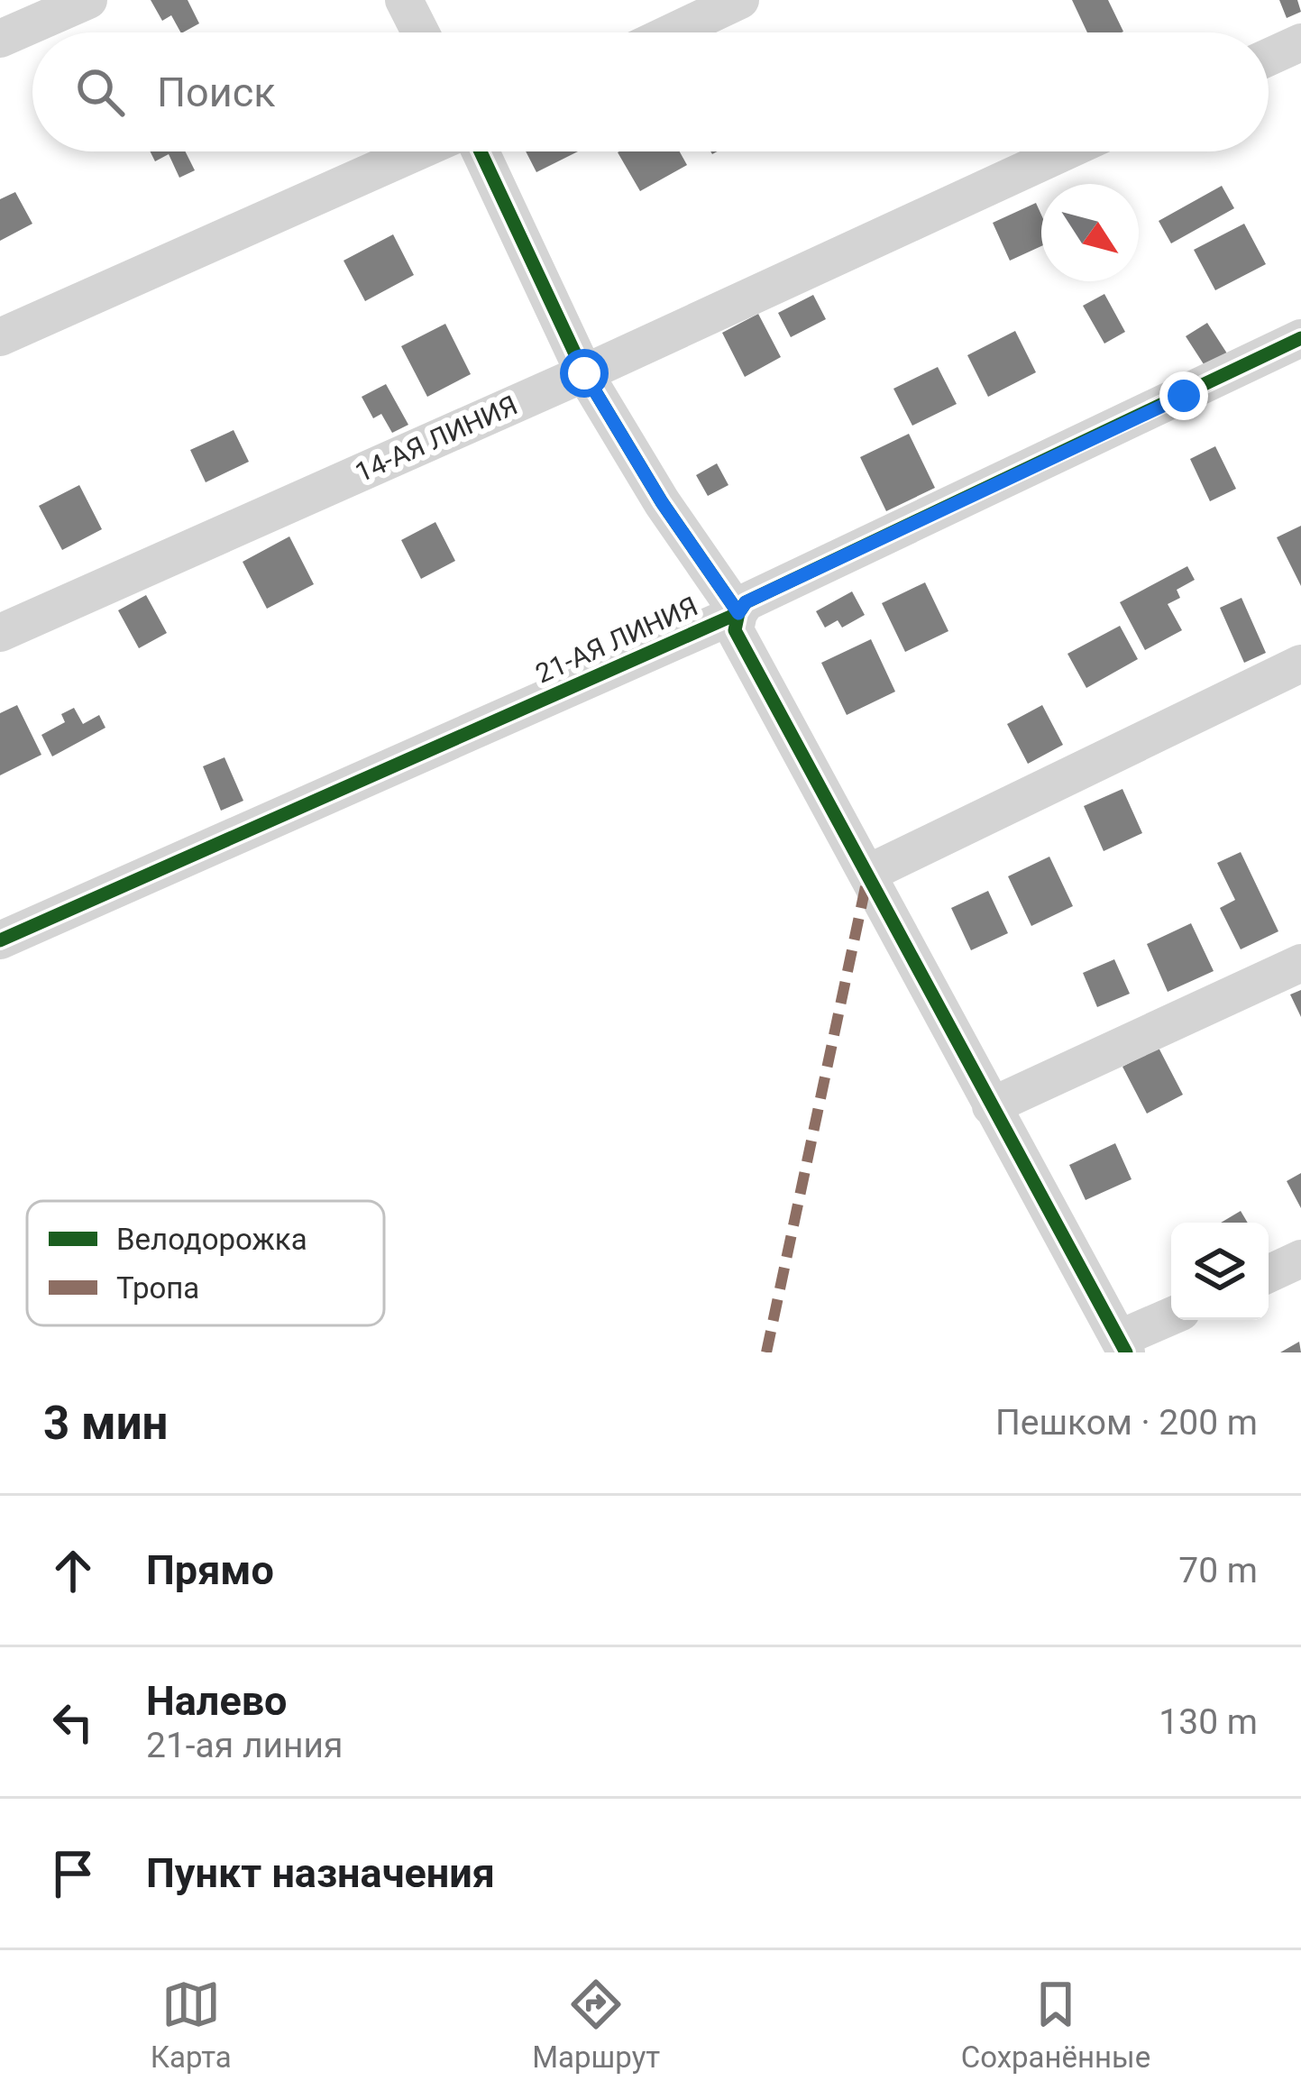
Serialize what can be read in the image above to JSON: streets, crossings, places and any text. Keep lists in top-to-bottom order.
{
  "streets": {
    "street": ["14-АЯ ЛИНИЯ", "21-АЯ ЛИНИЯ"]
  },
  "legend": ["Велодорожка", "Тропа"],
  "north": "bottom right",
  "page": {
    "search": "Поиск",
    "heading": ["3 мин", "Пешком · 200 m"],
    "list": [
      ["Прямо", "70 m"],
      ["Налево", "21-ая линия", "130 m"],
      "Пункт назначения"
    ],
    "nav": ["Карта", "Маршрут", "Сохранённые"]
  }
}
